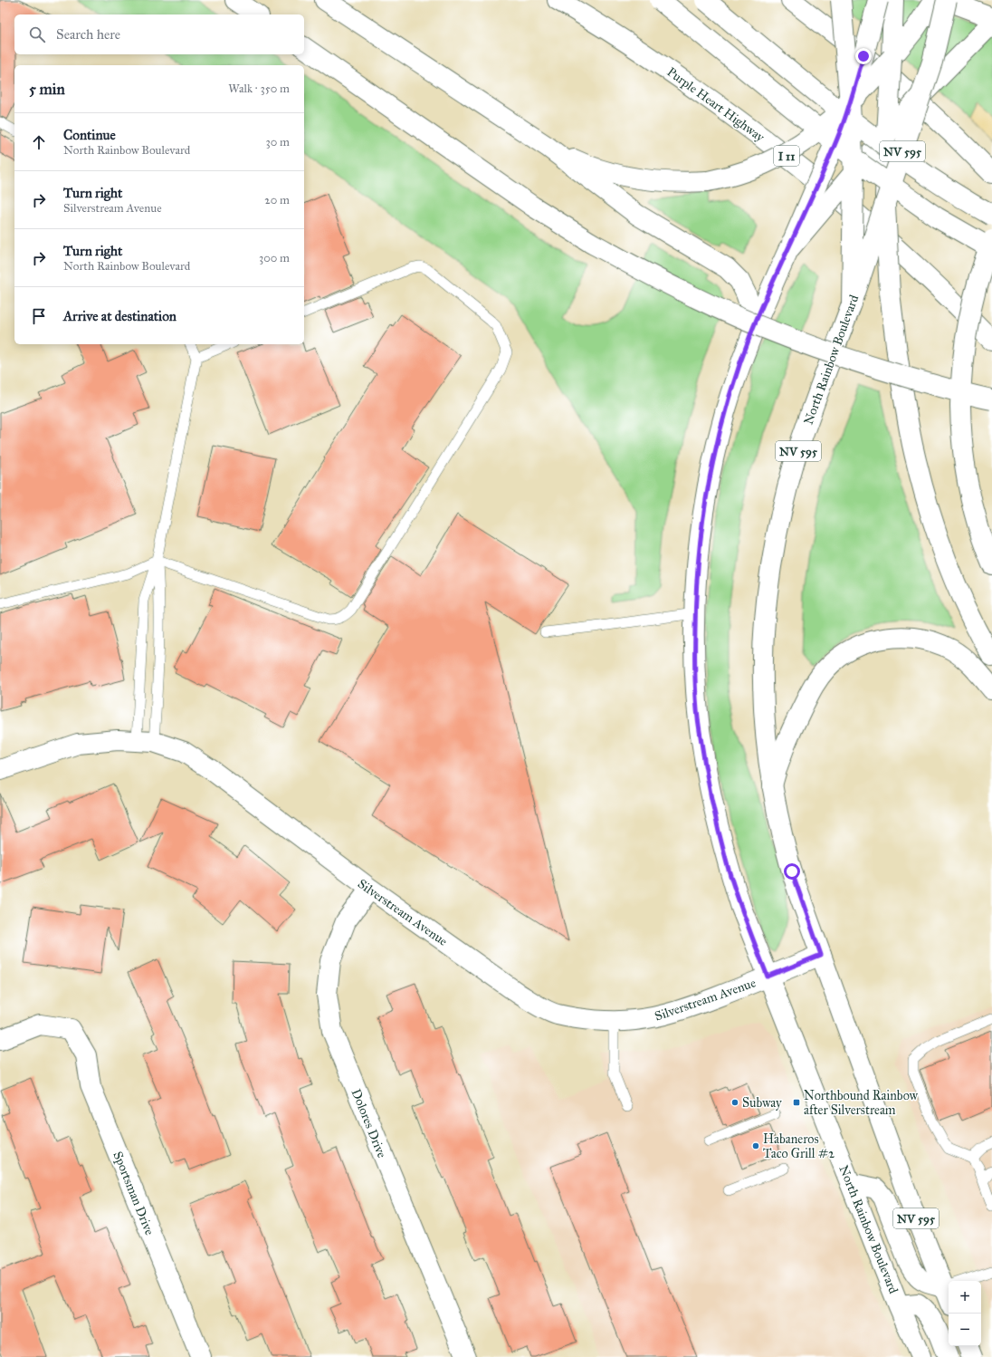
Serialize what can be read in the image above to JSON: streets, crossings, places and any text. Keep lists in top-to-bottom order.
{
  "streets": {
    "main road": [
      "Purple Heart Highway",
      "NV 595",
      "I 11",
      "North Rainbow Boulevard",
      "Silverstream Avenue",
      "Dolores Drive",
      "Sportsman Drive"
    ]
  },
  "crossings": [
    ["North Rainbow Boulevard", "Silverstream Avenue"],
    ["Silverstream Avenue", "Dolores Drive"]
  ],
  "places": {
    "other": ["Subway", "Habaneros Taco Grill #2"],
    "transit": ["Northbound Rainbow after Silverstream"]
  },
  "page": {
    "search": "Search here",
    "heading": ["5 min", "Walk · 350 m"],
    "list": [
      ["Continue", "North Rainbow Boulevard", "30 m"],
      ["Turn right", "Silverstream Avenue", "20 m"],
      ["Turn right", "North Rainbow Boulevard", "300 m"],
      "Arrive at destination"
    ],
    "map_buttons": ["+", "−"]
  }
}
